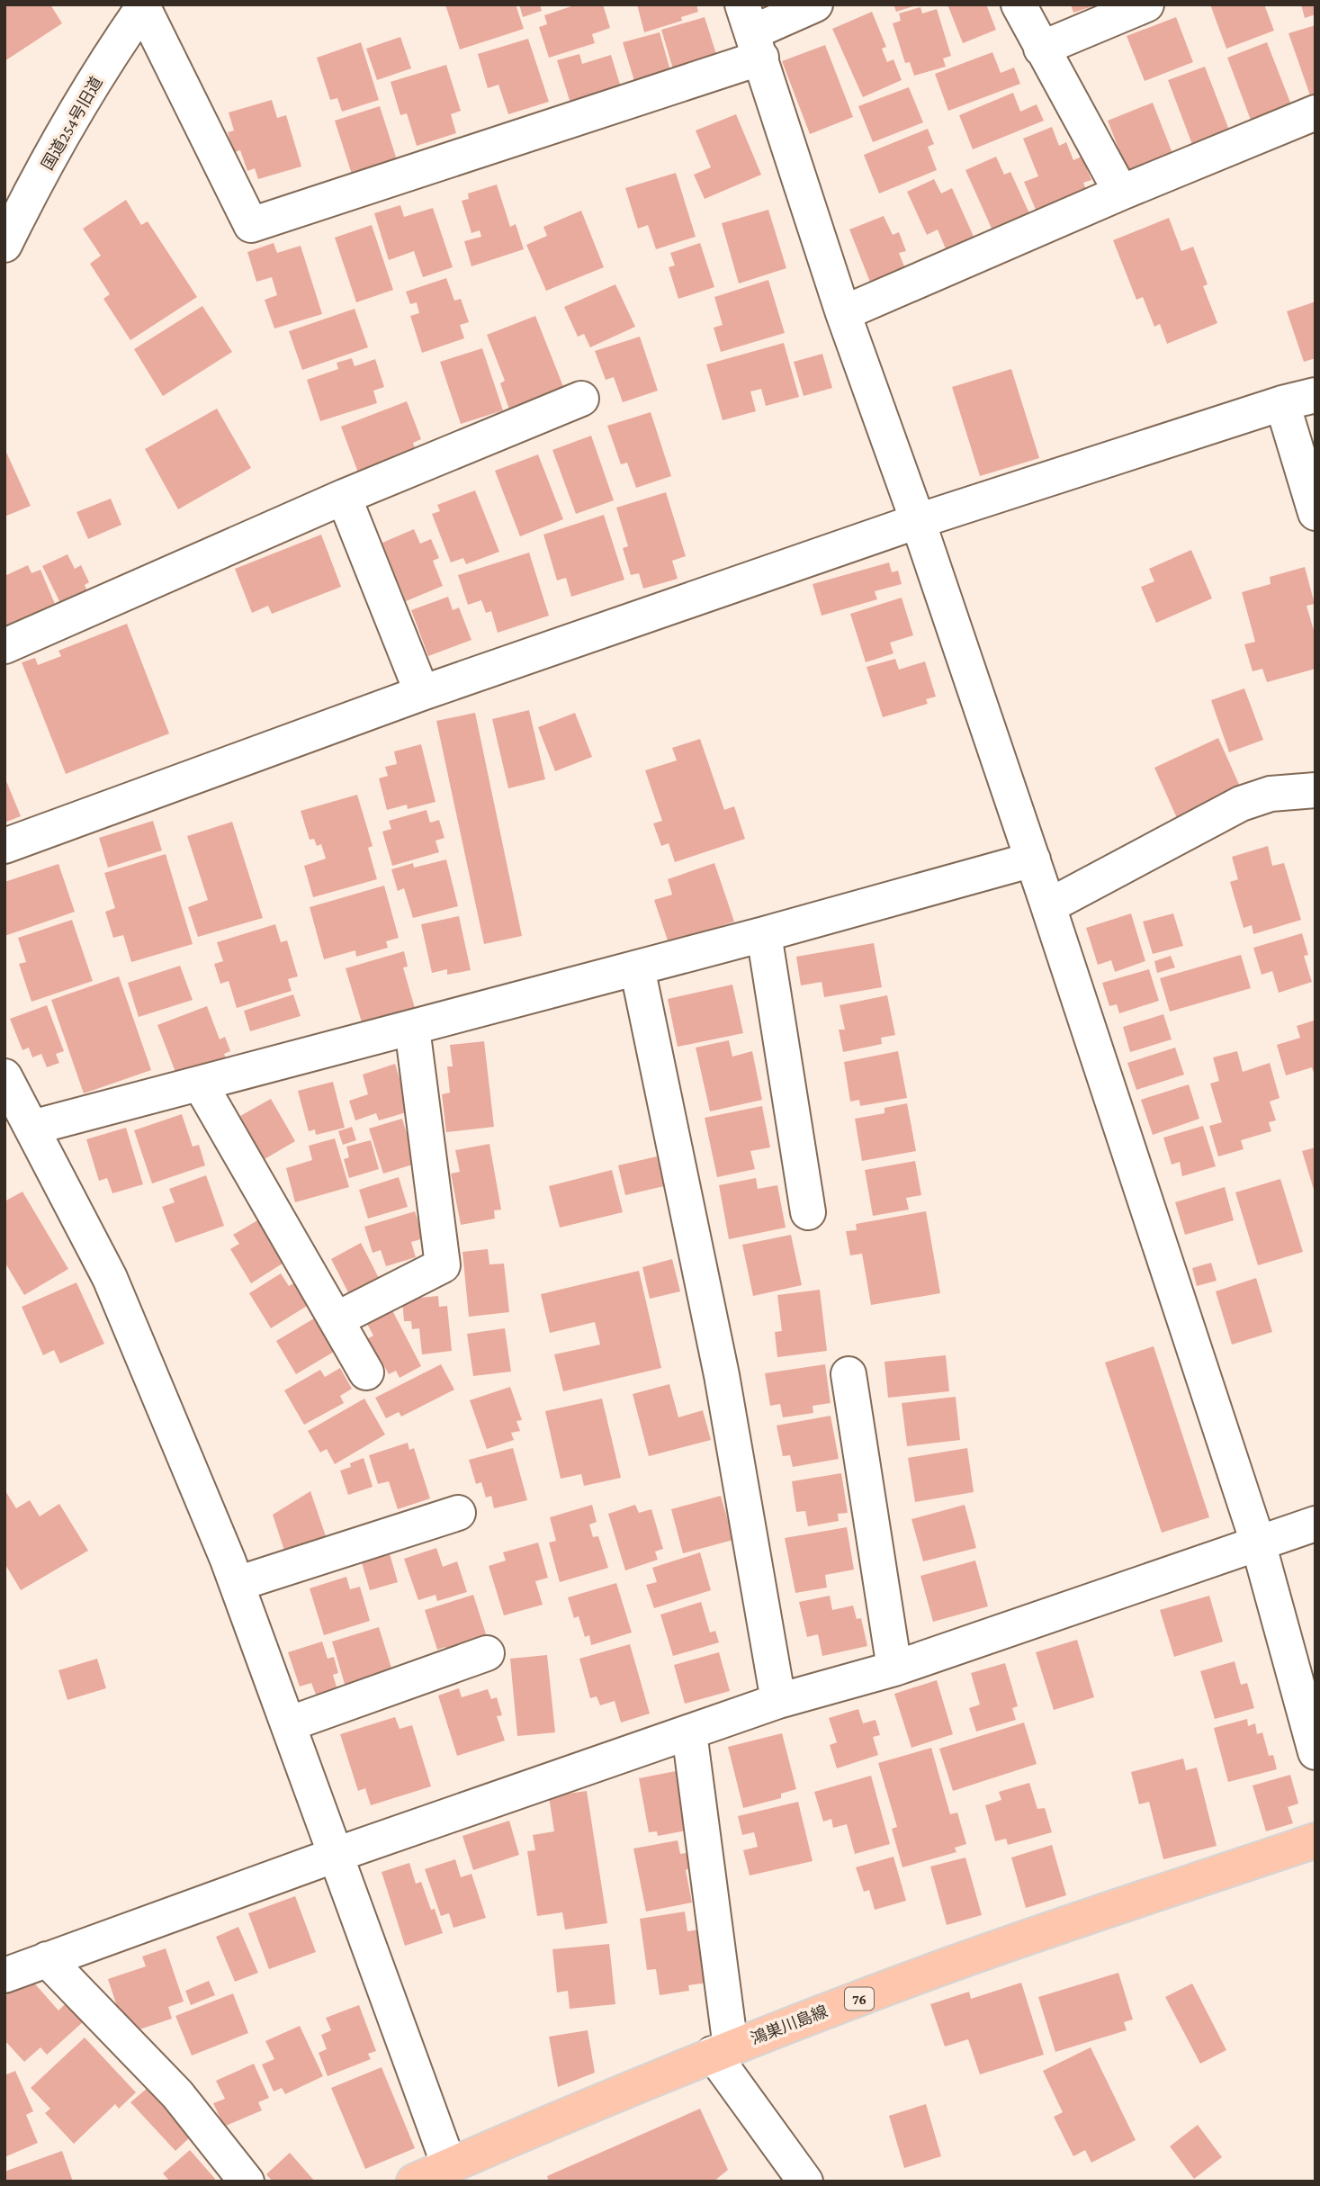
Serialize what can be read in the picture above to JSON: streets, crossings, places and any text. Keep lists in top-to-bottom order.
{
  "streets": {
    "main road": ["76", "鴻巣川島線"],
    "street": ["国道254号旧道"]
  }
}
